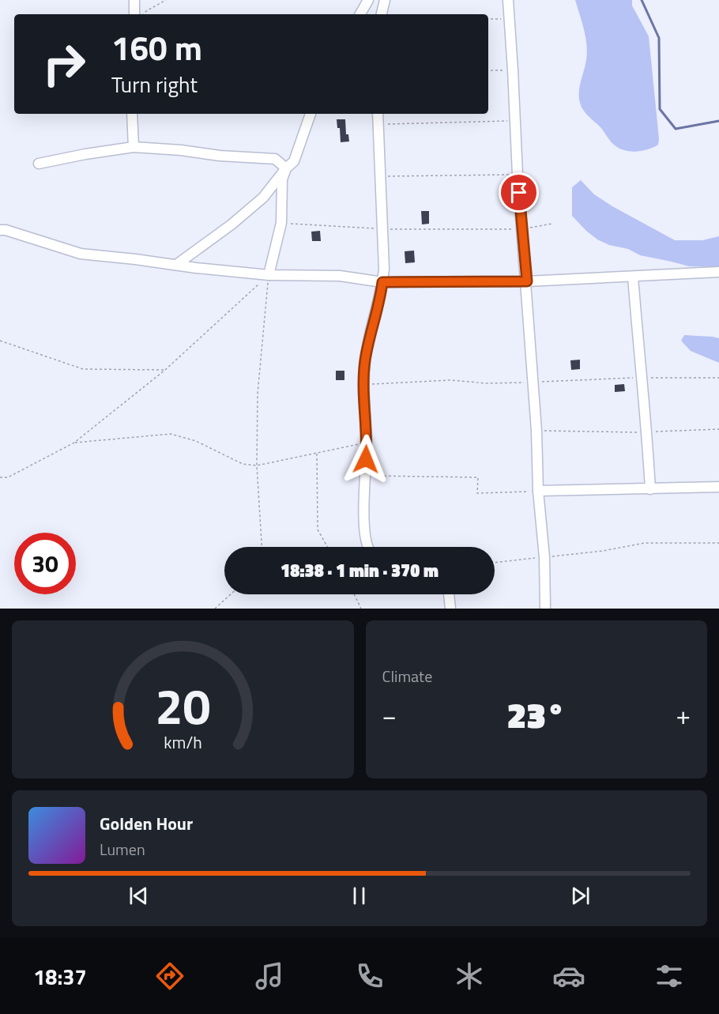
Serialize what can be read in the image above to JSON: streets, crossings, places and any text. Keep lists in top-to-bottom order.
{
  "page": {
    "turn": ["160 m", "Turn right"],
    "limit": "30",
    "trip": "18:38 · 1 min · 370 m",
    "tile": "Climate",
    "heat": ["−", "23°", "+"],
    "song": ["Golden Hour", "Lumen"],
    "tabs": "18:37",
    "gauge": ["20", "km/h"]
  }
}
